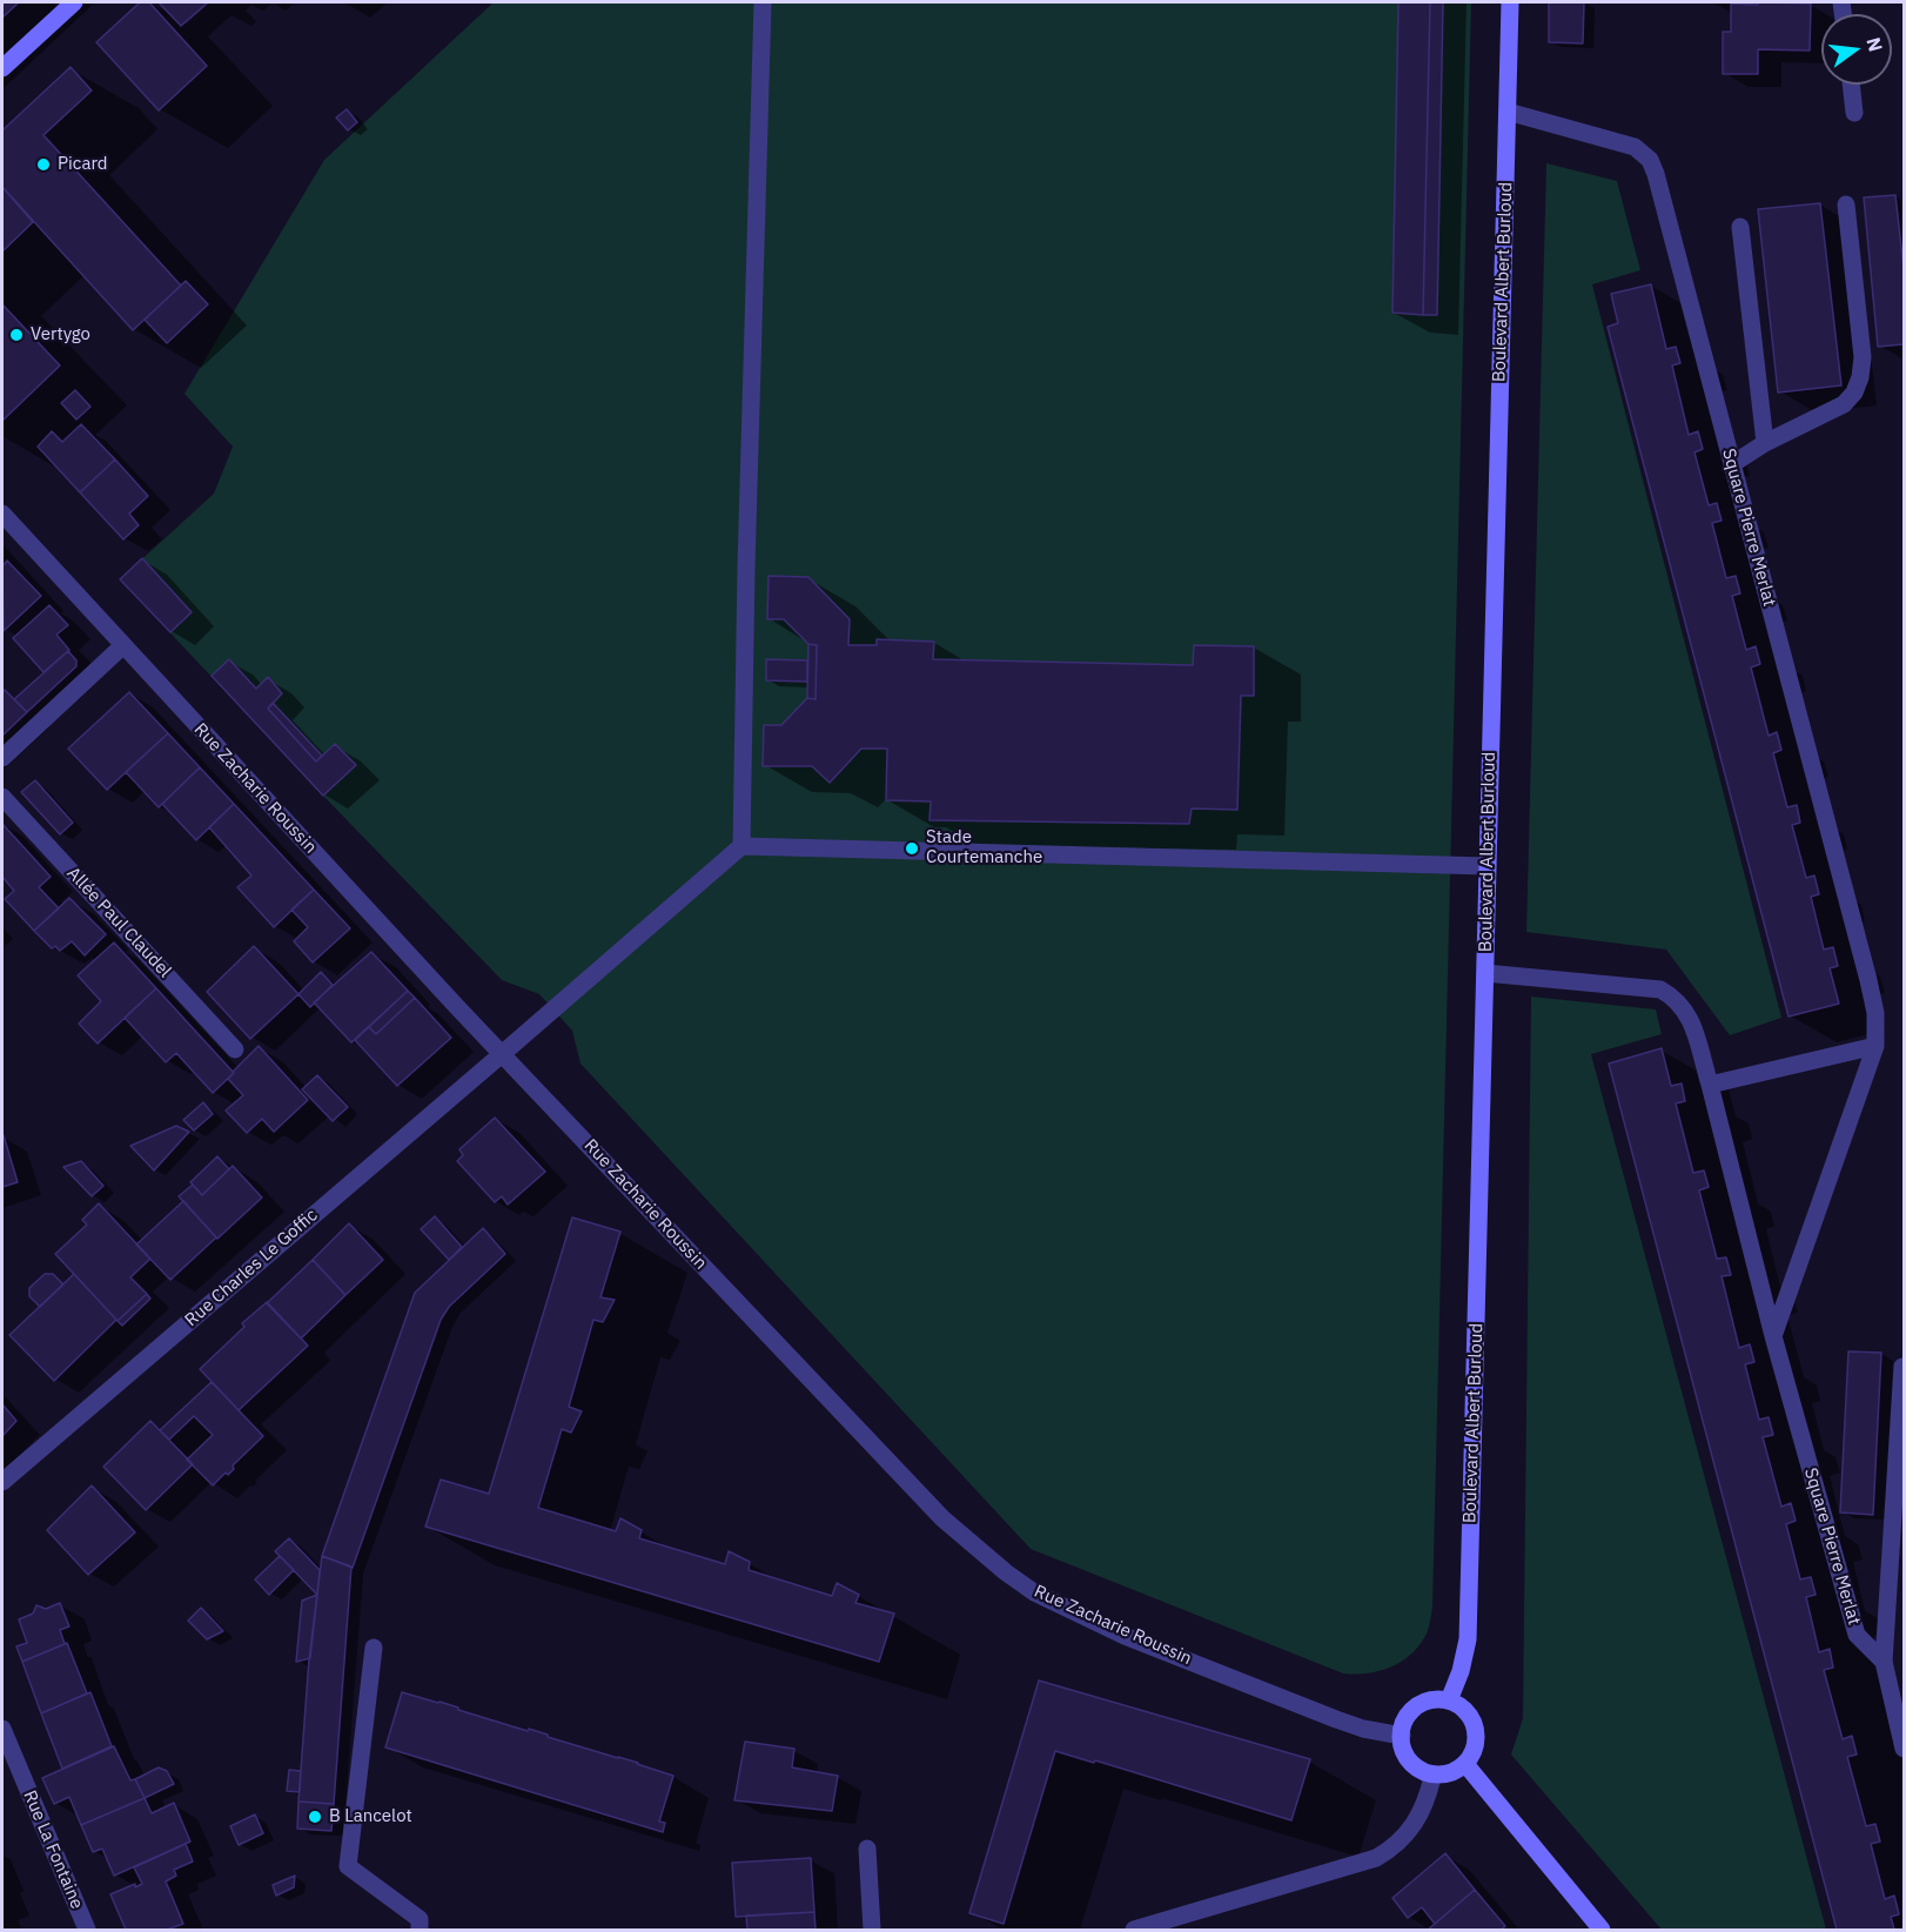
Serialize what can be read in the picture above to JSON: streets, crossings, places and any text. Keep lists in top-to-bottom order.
{
  "streets": {
    "street": [
      "Boulevard Albert Burloud",
      "Square Pierre Merlat",
      "Rue Zacharie Roussin",
      "Allée Paul Claudel",
      "Rue Charles Le Goffic",
      "Rue La Fontaine"
    ]
  },
  "crossings": [
    ["Boulevard Albert Burloud", "Square Pierre Merlat"],
    ["Boulevard Albert Burloud", "Rue Zacharie Roussin"],
    ["Rue Zacharie Roussin", "Rue Charles Le Goffic"]
  ],
  "places": [
    "Picard",
    "Vertygo",
    "Stade Courtemanche",
    "B Lancelot"
  ],
  "north": "right"
}
